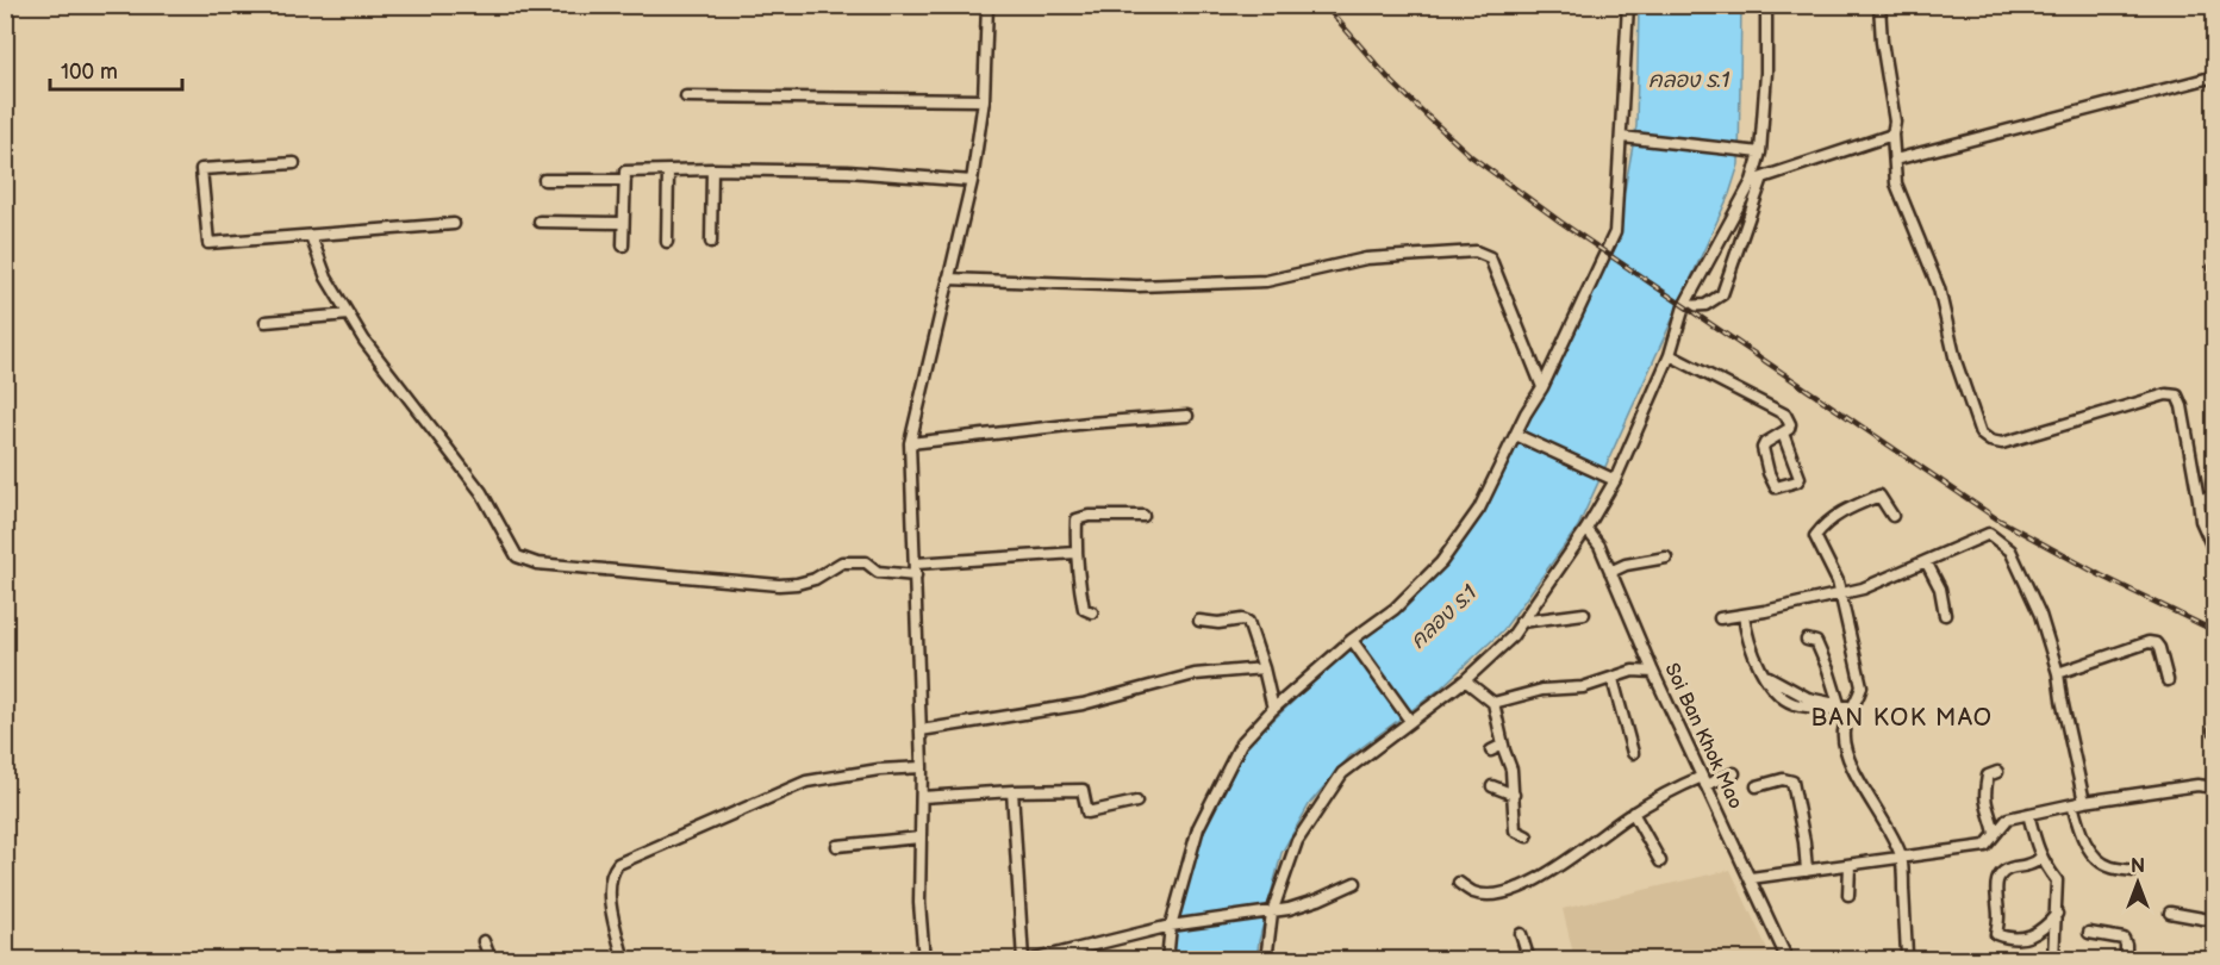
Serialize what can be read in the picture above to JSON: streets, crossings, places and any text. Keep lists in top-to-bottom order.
{
  "streets": {
    "street": ["Soi Ban Khok Mao"]
  },
  "districts": ["BAN KOK MAO"],
  "water": ["คลอง ร.1"],
  "scale_bar": "100 m",
  "north": "top"
}
